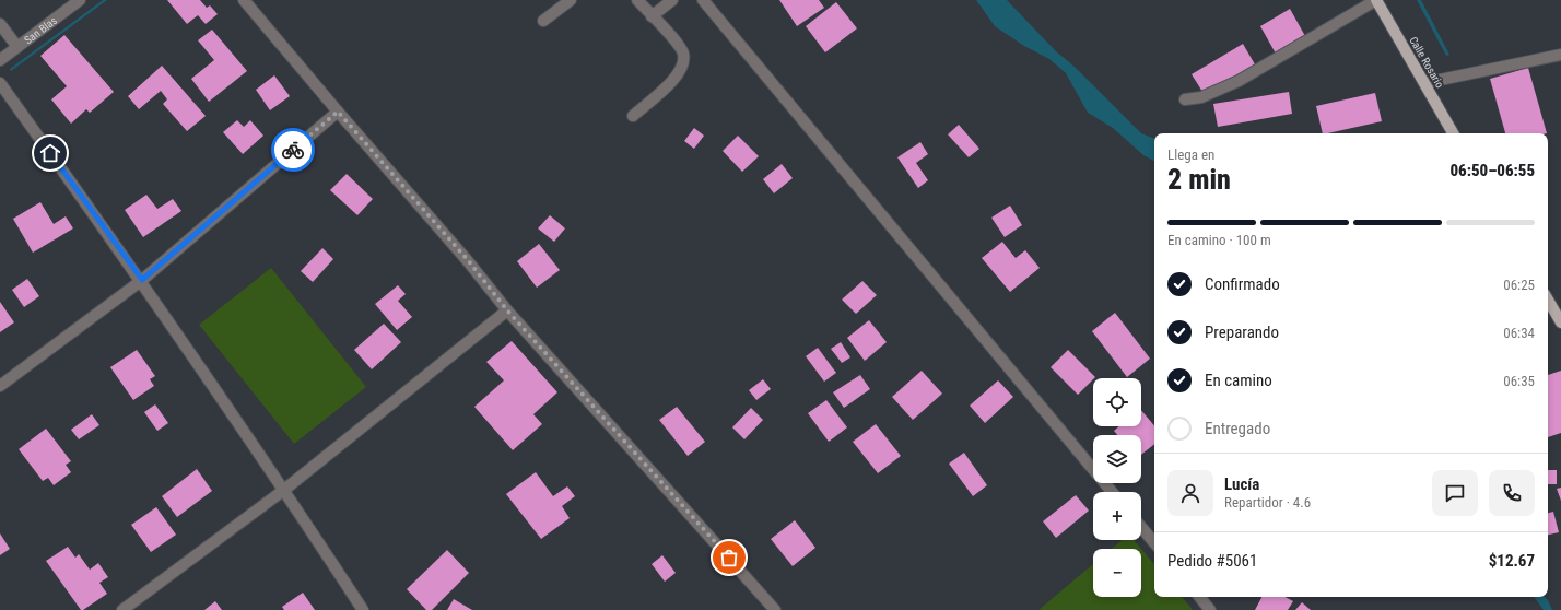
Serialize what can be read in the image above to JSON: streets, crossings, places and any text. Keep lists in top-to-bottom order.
{
  "streets": {
    "main road": ["Calle Rosario"],
    "street": ["San Blas"]
  },
  "page": {
    "heading": ["2 min", "Llega en", "06:50–06:55"],
    "panel": [
      "Lucía",
      "Repartidor · 4.6",
      "Pedido #5061",
      "$12.67"
    ],
    "bar": "En camino · 100 m",
    "list": [
      ["Confirmado", "06:25"],
      ["Preparando", "06:34"],
      ["En camino", "06:35"],
      "Entregado"
    ],
    "map_buttons": ["+", "−"]
  }
}
